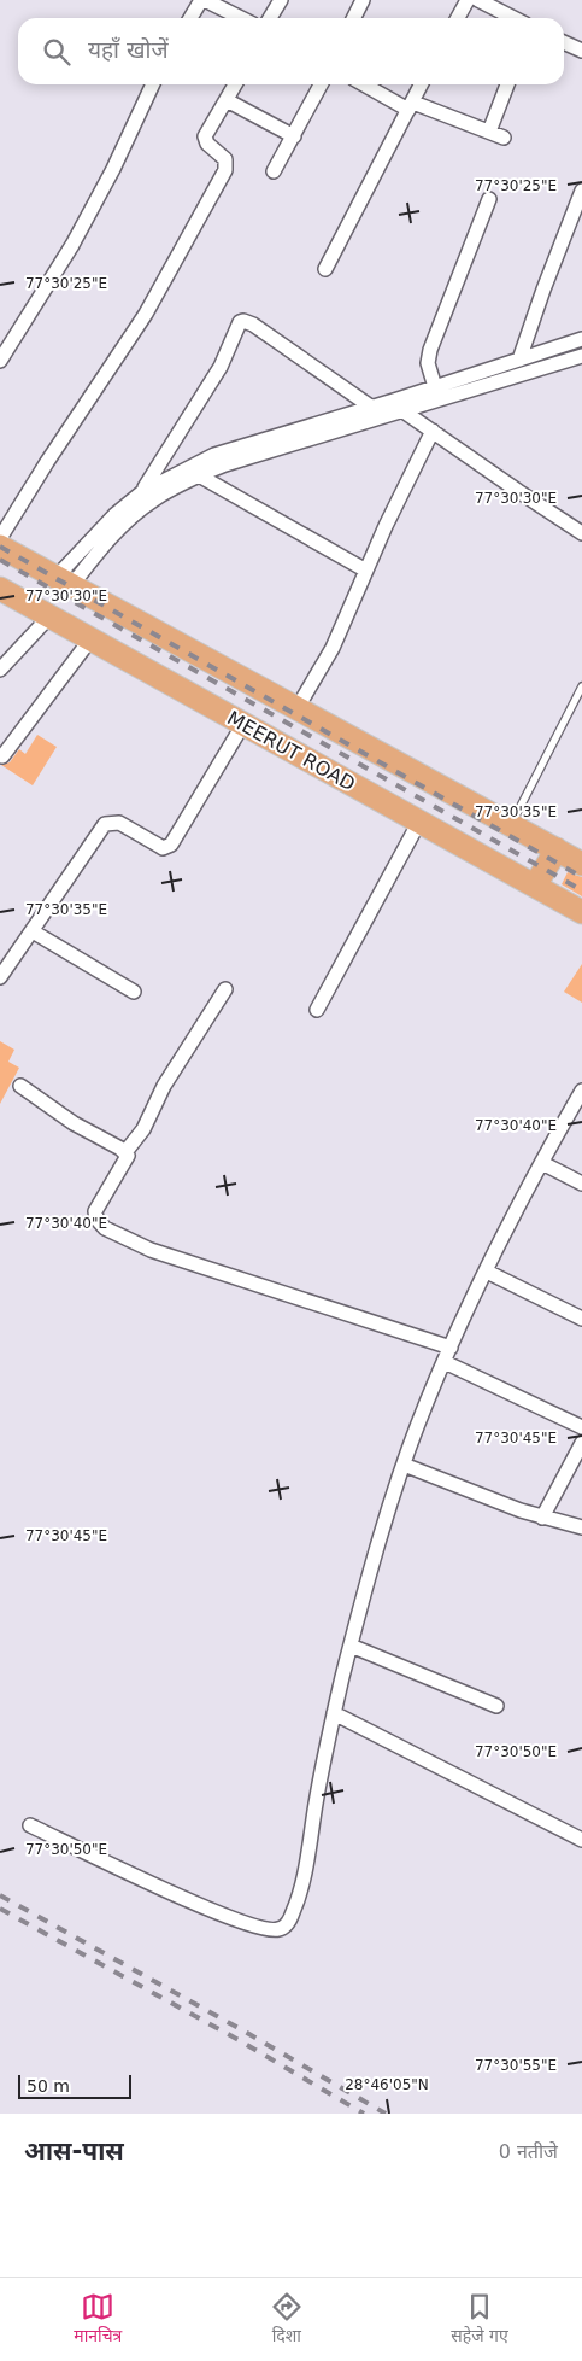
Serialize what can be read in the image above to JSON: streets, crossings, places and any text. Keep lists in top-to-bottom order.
{
  "streets": {
    "highway": ["MEERUT ROAD"]
  },
  "scale_bar": "50 m",
  "page": {
    "search": "यहाँ खोजें",
    "scale": "50 m",
    "heading": ["आस-पास", "0 नतीजे"],
    "nav": ["मानचित्र", "दिशा", "सहेजे गए"]
  },
  "coordinates": [
    "77°30'25\"E",
    "77°30'30\"E",
    "77°30'35\"E",
    "77°30'40\"E",
    "77°30'45\"E",
    "77°30'50\"E",
    "77°30'55\"E",
    "28°46'05\"N"
  ]
}
